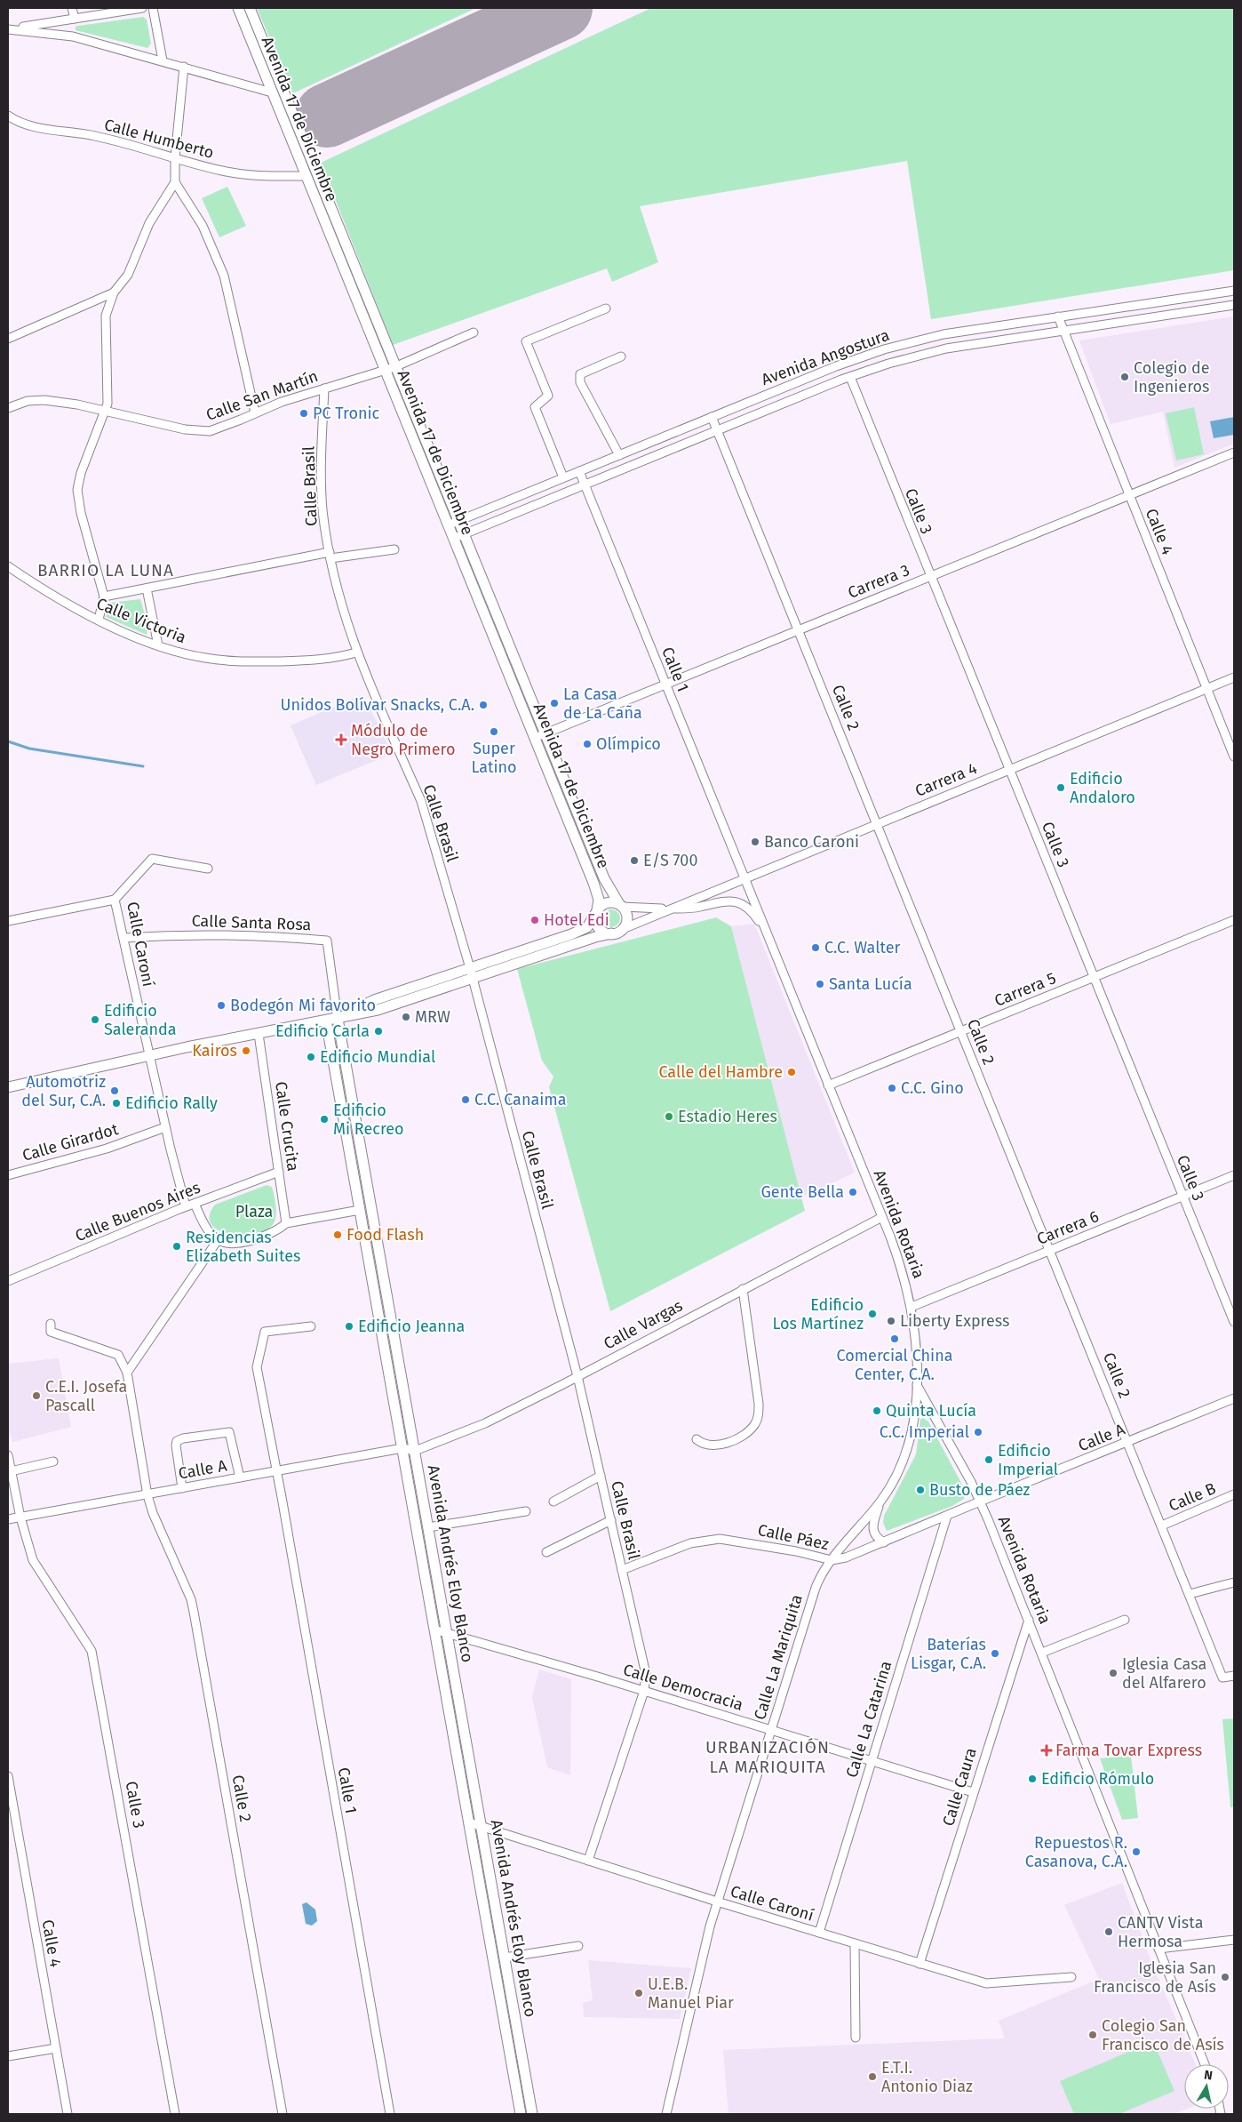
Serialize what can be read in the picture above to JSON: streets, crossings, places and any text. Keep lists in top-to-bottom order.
{
  "streets": {
    "street": [
      "Avenida 17 de Diciembre",
      "Calle Humberto",
      "Avenida Angostura",
      "Calle San Martín",
      "Calle Brasil",
      "Calle 3",
      "Calle 4",
      "Carrera 3",
      "Calle Victoria",
      "Calle 1",
      "Calle 2",
      "Carrera 4",
      "Calle Santa Rosa",
      "Calle Caroní",
      "Carrera 5",
      "Calle Crucita",
      "Calle Girardot",
      "Calle Buenos Aires",
      "Avenida Rotaria",
      "Carrera 6",
      "Calle Vargas",
      "Calle A",
      "Calle B",
      "Calle Páez",
      "Avenida Andrés Eloy Blanco",
      "Calle La Mariquita",
      "Calle Democracia",
      "Calle La Catarina",
      "Calle Caura"
    ]
  },
  "crossings": [
    ["Avenida 17 de Diciembre", "Calle Humberto"],
    ["Avenida 17 de Diciembre", "Avenida Angostura"],
    ["Avenida 17 de Diciembre", "Calle San Martín"],
    ["Avenida 17 de Diciembre", "Carrera 3"],
    ["Avenida 17 de Diciembre", "Carrera 4"],
    ["Avenida Angostura", "Calle 3"],
    ["Avenida Angostura", "Calle 4"],
    ["Avenida Angostura", "Calle 1"],
    ["Avenida Angostura", "Calle 2"],
    ["Calle San Martín", "Calle Brasil"],
    ["Calle Brasil", "Calle Victoria"],
    ["Calle Brasil", "Calle Caroní"],
    ["Calle Brasil", "Calle Vargas"],
    ["Calle Brasil", "Calle Páez"],
    ["Calle Brasil", "Calle Democracia"],
    ["Calle 3", "Carrera 3"],
    ["Calle 3", "Carrera 4"],
    ["Calle 3", "Carrera 5"],
    ["Calle 3", "Carrera 6"],
    ["Calle 3", "Calle A"],
    ["Calle 4", "Carrera 3"],
    ["Calle 4", "Carrera 4"],
    ["Carrera 3", "Calle 1"],
    ["Carrera 3", "Calle 2"],
    ["Calle 1", "Carrera 4"],
    ["Calle 1", "Avenida Rotaria"],
    ["Calle 1", "Calle A"],
    ["Calle 2", "Carrera 4"],
    ["Calle 2", "Carrera 5"],
    ["Calle 2", "Carrera 6"],
    ["Calle 2", "Calle A"],
    ["Calle 2", "Calle B"],
    ["Carrera 4", "Avenida Rotaria"],
    ["Calle Santa Rosa", "Calle Caroní"],
    ["Calle Santa Rosa", "Avenida Andrés Eloy Blanco"],
    ["Calle Caroní", "Calle Girardot"],
    ["Calle Caroní", "Calle Buenos Aires"],
    ["Calle Caroní", "Avenida Andrés Eloy Blanco"],
    ["Calle Caroní", "Calle La Mariquita"],
    ["Calle Caroní", "Calle La Catarina"],
    ["Calle Caroní", "Calle Caura"],
    ["Carrera 5", "Avenida Rotaria"],
    ["Calle Crucita", "Calle Buenos Aires"],
    ["Avenida Rotaria", "Carrera 6"],
    ["Avenida Rotaria", "Calle Vargas"],
    ["Avenida Rotaria", "Calle A"],
    ["Avenida Rotaria", "Calle Páez"],
    ["Avenida Rotaria", "Calle La Mariquita"],
    ["Avenida Rotaria", "Calle Caura"],
    ["Calle Vargas", "Avenida Andrés Eloy Blanco"],
    ["Calle A", "Calle Páez"],
    ["Calle A", "Avenida Andrés Eloy Blanco"],
    ["Calle Páez", "Calle La Mariquita"],
    ["Calle Páez", "Calle La Catarina"],
    ["Avenida Andrés Eloy Blanco", "Calle Democracia"],
    ["Calle La Mariquita", "Calle Democracia"],
    ["Calle Democracia", "Calle La Catarina"],
    ["Calle Democracia", "Calle Caura"]
  ],
  "districts": ["BARRIO LA LUNA", "URBANIZACIÓN LA MARIQUITA"],
  "parks": ["Plaza"],
  "places": {
    "other": [
      "Colegio de Ingenieros",
      "PC Tronic",
      "La Casa de La Caña",
      "Unidos Bolívar Snacks, C.A.",
      "Super Latino",
      "Olímpico",
      "Edificio Andaloro",
      "Banco Caroni",
      "E/S 700",
      "Hotel Edi",
      "C.C. Walter",
      "Santa Lucía",
      "Bodegón Mi favorito",
      "MRW",
      "Edificio Saleranda",
      "Edificio Carla",
      "Kairos",
      "Edificio Mundial",
      "Calle del Hambre",
      "C.C. Gino",
      "Automotriz del Sur, C.A.",
      "C.C. Canaima",
      "Edificio Rally",
      "Estadio Heres",
      "Edificio Mi Recreo",
      "Gente Bella",
      "Food Flash",
      "Residencias Elizabeth Suites",
      "Edificio Los Martínez",
      "Liberty Express",
      "Edificio Jeanna",
      "Comercial China Center, C.A.",
      "C.E.I. Josefa Pascall",
      "Quinta Lucía",
      "C.C. Imperial",
      "Edificio Imperial",
      "Busto de Páez",
      "Baterías Lisgar, C.A.",
      "Iglesia Casa del Alfarero",
      "Edificio Rómulo",
      "Repuestos R. Casanova, C.A.",
      "CANTV Vista Hermosa",
      "Iglesia San Francisco de Asís",
      "U.E.B. Manuel Piar",
      "Colegio San Francisco de Asís",
      "E.T.I. Antonio Diaz"
    ],
    "health": ["Módulo de Negro Primero", "Farma Tovar Express"]
  },
  "north": "top"
}
